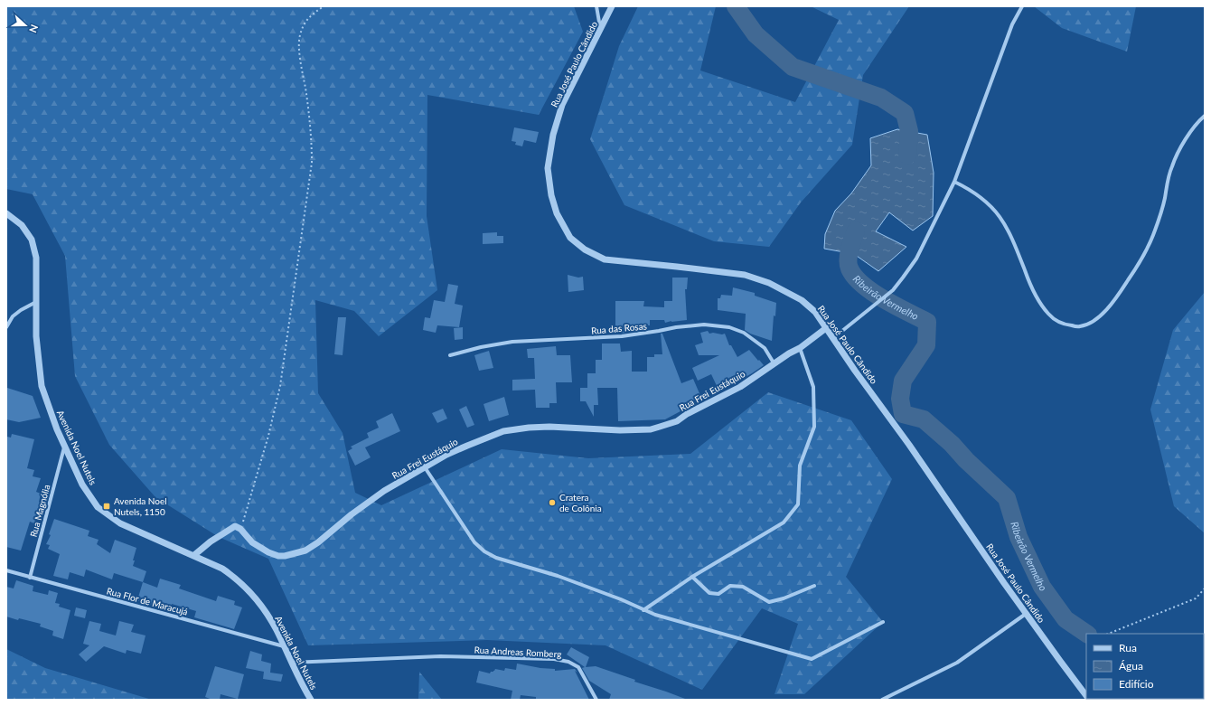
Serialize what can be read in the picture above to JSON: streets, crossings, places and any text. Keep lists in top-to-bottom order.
{
  "streets": {
    "street": [
      "Rua José Paulo Cândido",
      "Rua das Rosas",
      "Rua Frei Eustáquio",
      "Avenida Noel Nutels",
      "Rua Magnólia",
      "Rua Flor de Maracujá",
      "Rua Andreas Romberg"
    ]
  },
  "crossings": [
    ["Rua José Paulo Cândido", "Rua Frei Eustáquio"],
    ["Rua das Rosas", "Rua Frei Eustáquio"],
    ["Avenida Noel Nutels", "Rua Magnólia"],
    ["Avenida Noel Nutels", "Rua Flor de Maracujá"],
    ["Avenida Noel Nutels", "Rua Andreas Romberg"],
    ["Rua Magnólia", "Rua Flor de Maracujá"]
  ],
  "water": ["Ribeirão Vermelho"],
  "places": {
    "other": ["Cratera de Colônia"],
    "transit": ["Avenida Noel Nutels, 1150"]
  },
  "legend": ["Rua", "Água", "Edifício"],
  "north": "right"
}
